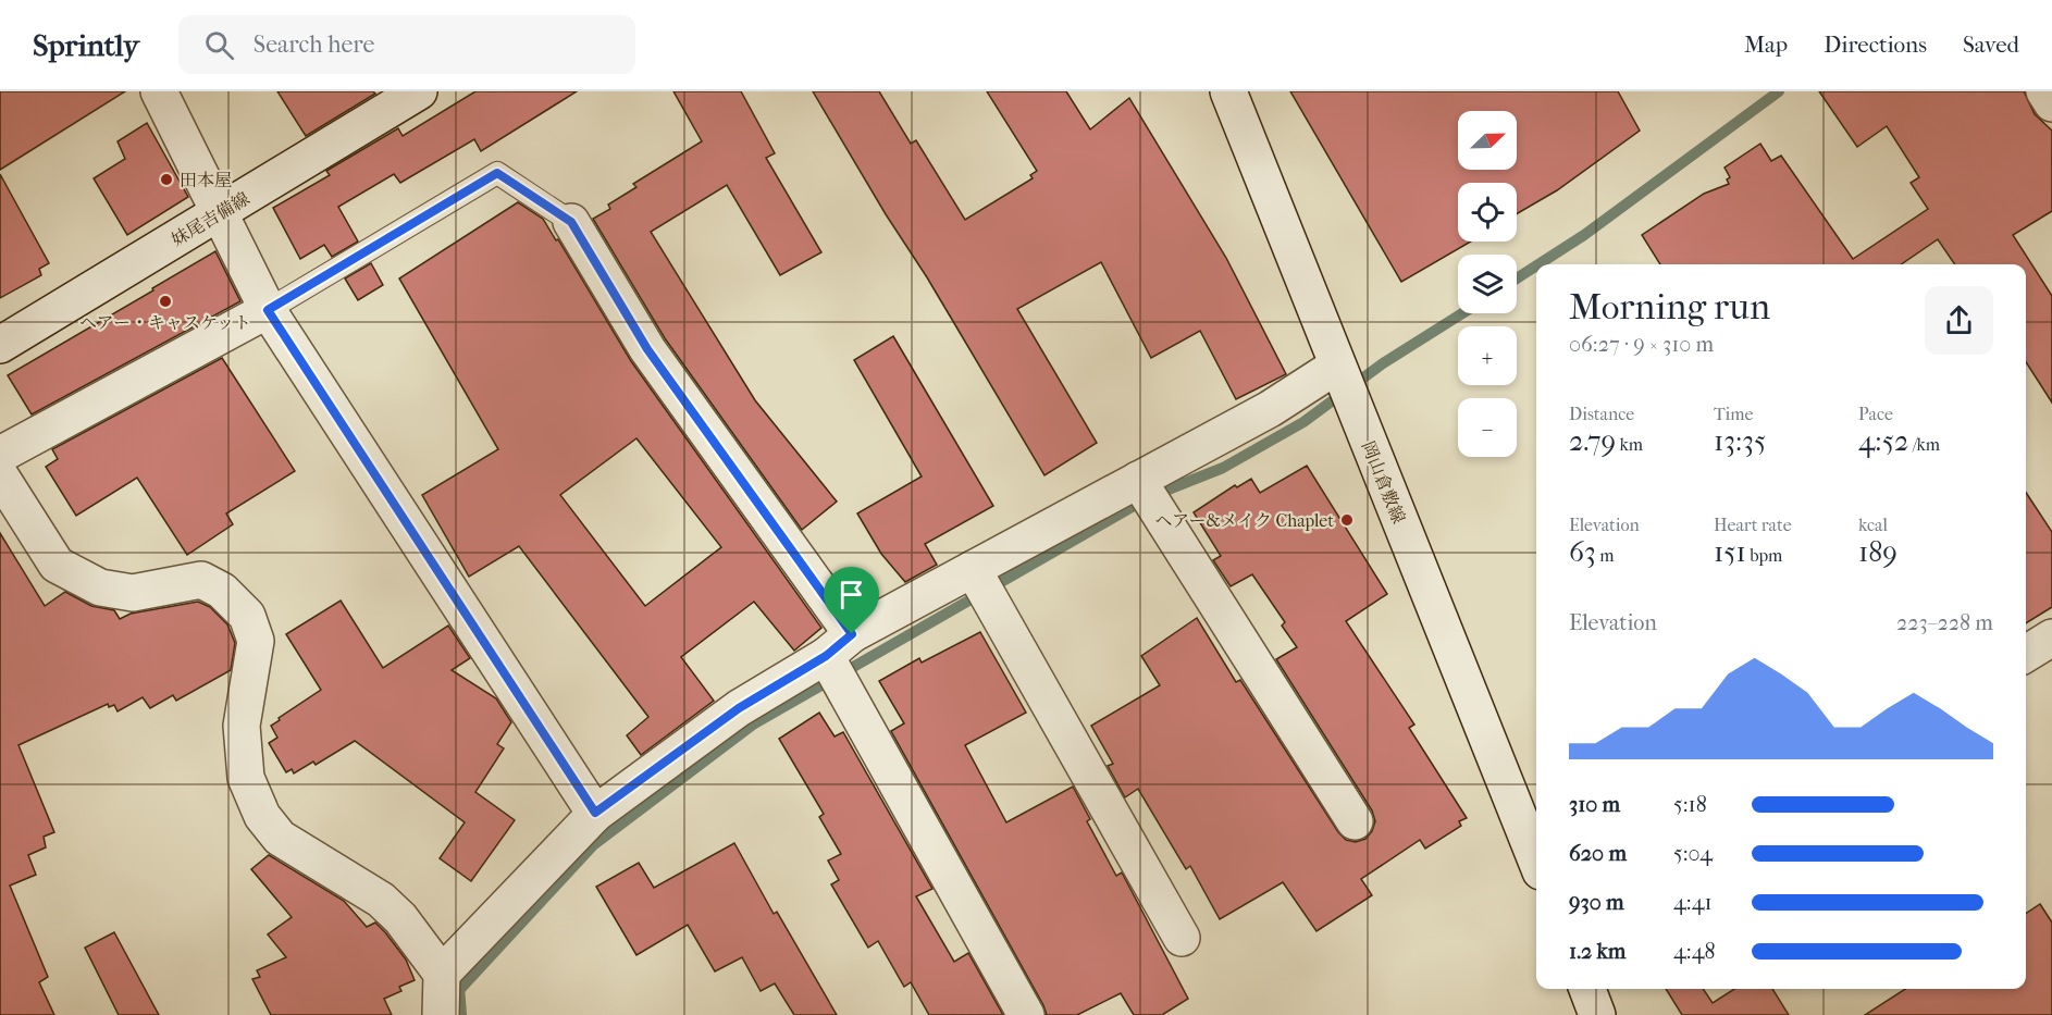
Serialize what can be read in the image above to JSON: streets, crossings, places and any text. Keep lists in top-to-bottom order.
{
  "streets": {
    "street": ["妹尾吉備線", "岡山倉敷線"]
  },
  "places": ["田本屋", "ヘアー・キャスケット", "ヘアー&メイク Chaplet"],
  "north": "top right",
  "page": {
    "header": "Sprintly",
    "search": "Search here",
    "nav": ["Map", "Directions", "Saved"],
    "map_buttons": ["+", "−"],
    "heading": ["Morning run", "06:27 · 9 × 310 m"],
    "stats": [
      ["Distance", "2.79 km"],
      ["Time", "13:35"],
      ["Pace", "4:52 /km"],
      ["Elevation", "63 m"],
      ["Heart rate", "151 bpm"],
      ["kcal", "189"]
    ],
    "chart": ["Elevation", "223–228 m"],
    "list": [
      {
        "name": "310 m",
        "note": "5:18"
      },
      {
        "name": "620 m",
        "note": "5:04"
      },
      {
        "name": "930 m",
        "note": "4:41"
      },
      {
        "name": "1.2 km",
        "note": "4:48"
      }
    ]
  }
}
